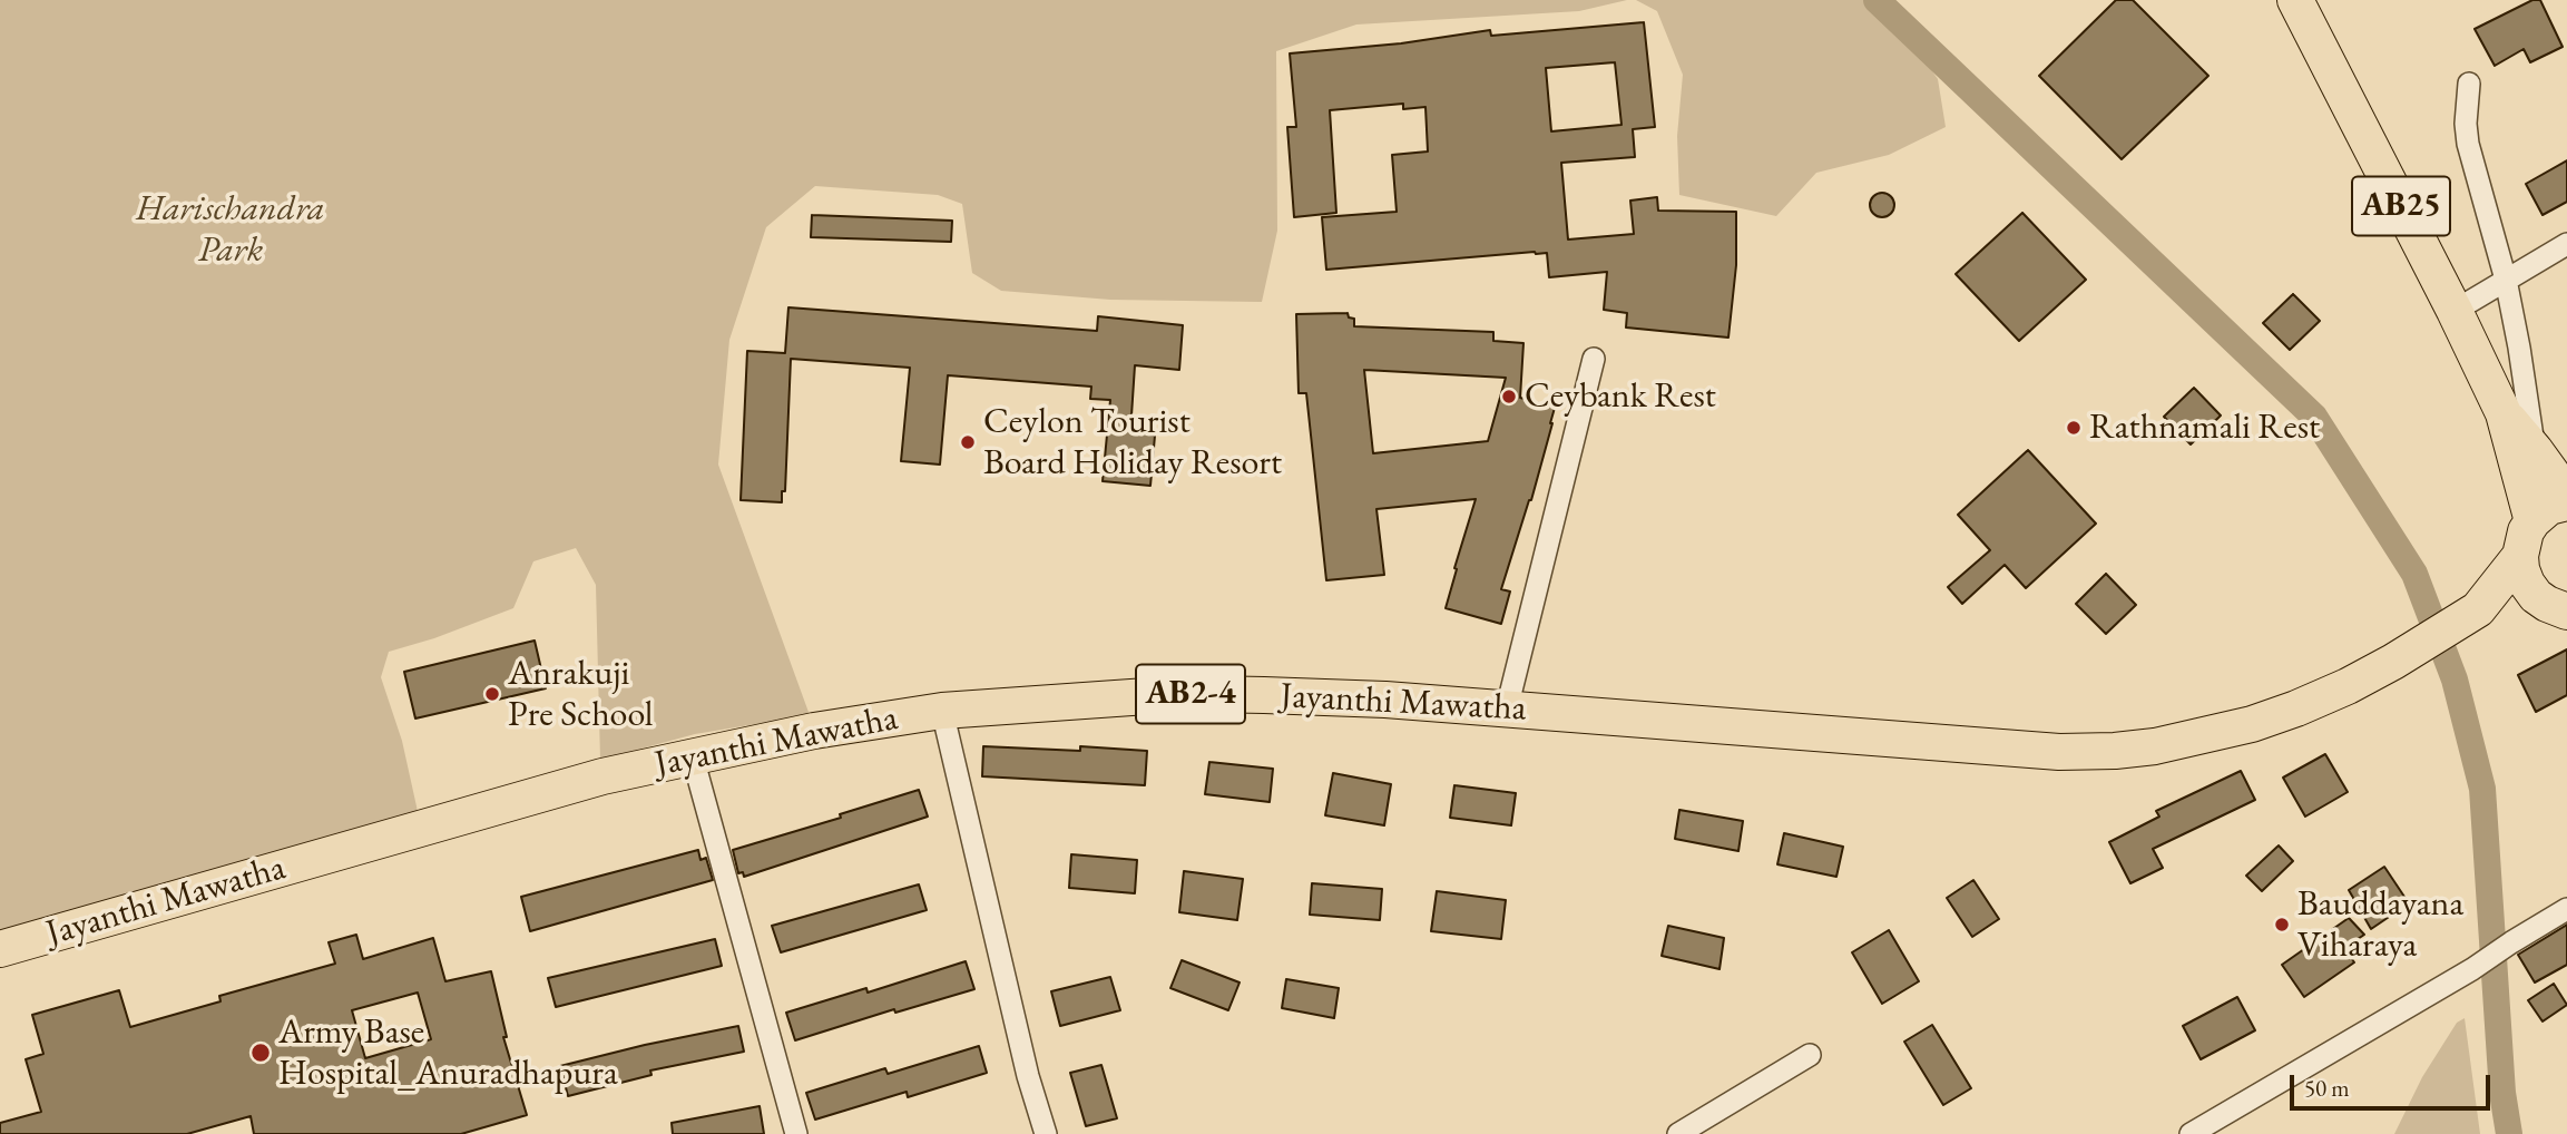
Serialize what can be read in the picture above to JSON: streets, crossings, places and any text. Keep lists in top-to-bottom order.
{
  "streets": {
    "main road": ["AB25", "AB2-4", "Jayanthi Mawatha"]
  },
  "crossings": [
    ["AB25", "Jayanthi Mawatha"]
  ],
  "parks": ["Harischandra Park"],
  "places": [
    "Ceybank Rest",
    "Rathnamali Rest",
    "Ceylon Tourist Board Holiday Resort",
    "Anrakuji Pre School",
    "Bauddayana Viharaya",
    "Army Base Hospital_Anuradhapura"
  ],
  "scale_bar": "50 m"
}
